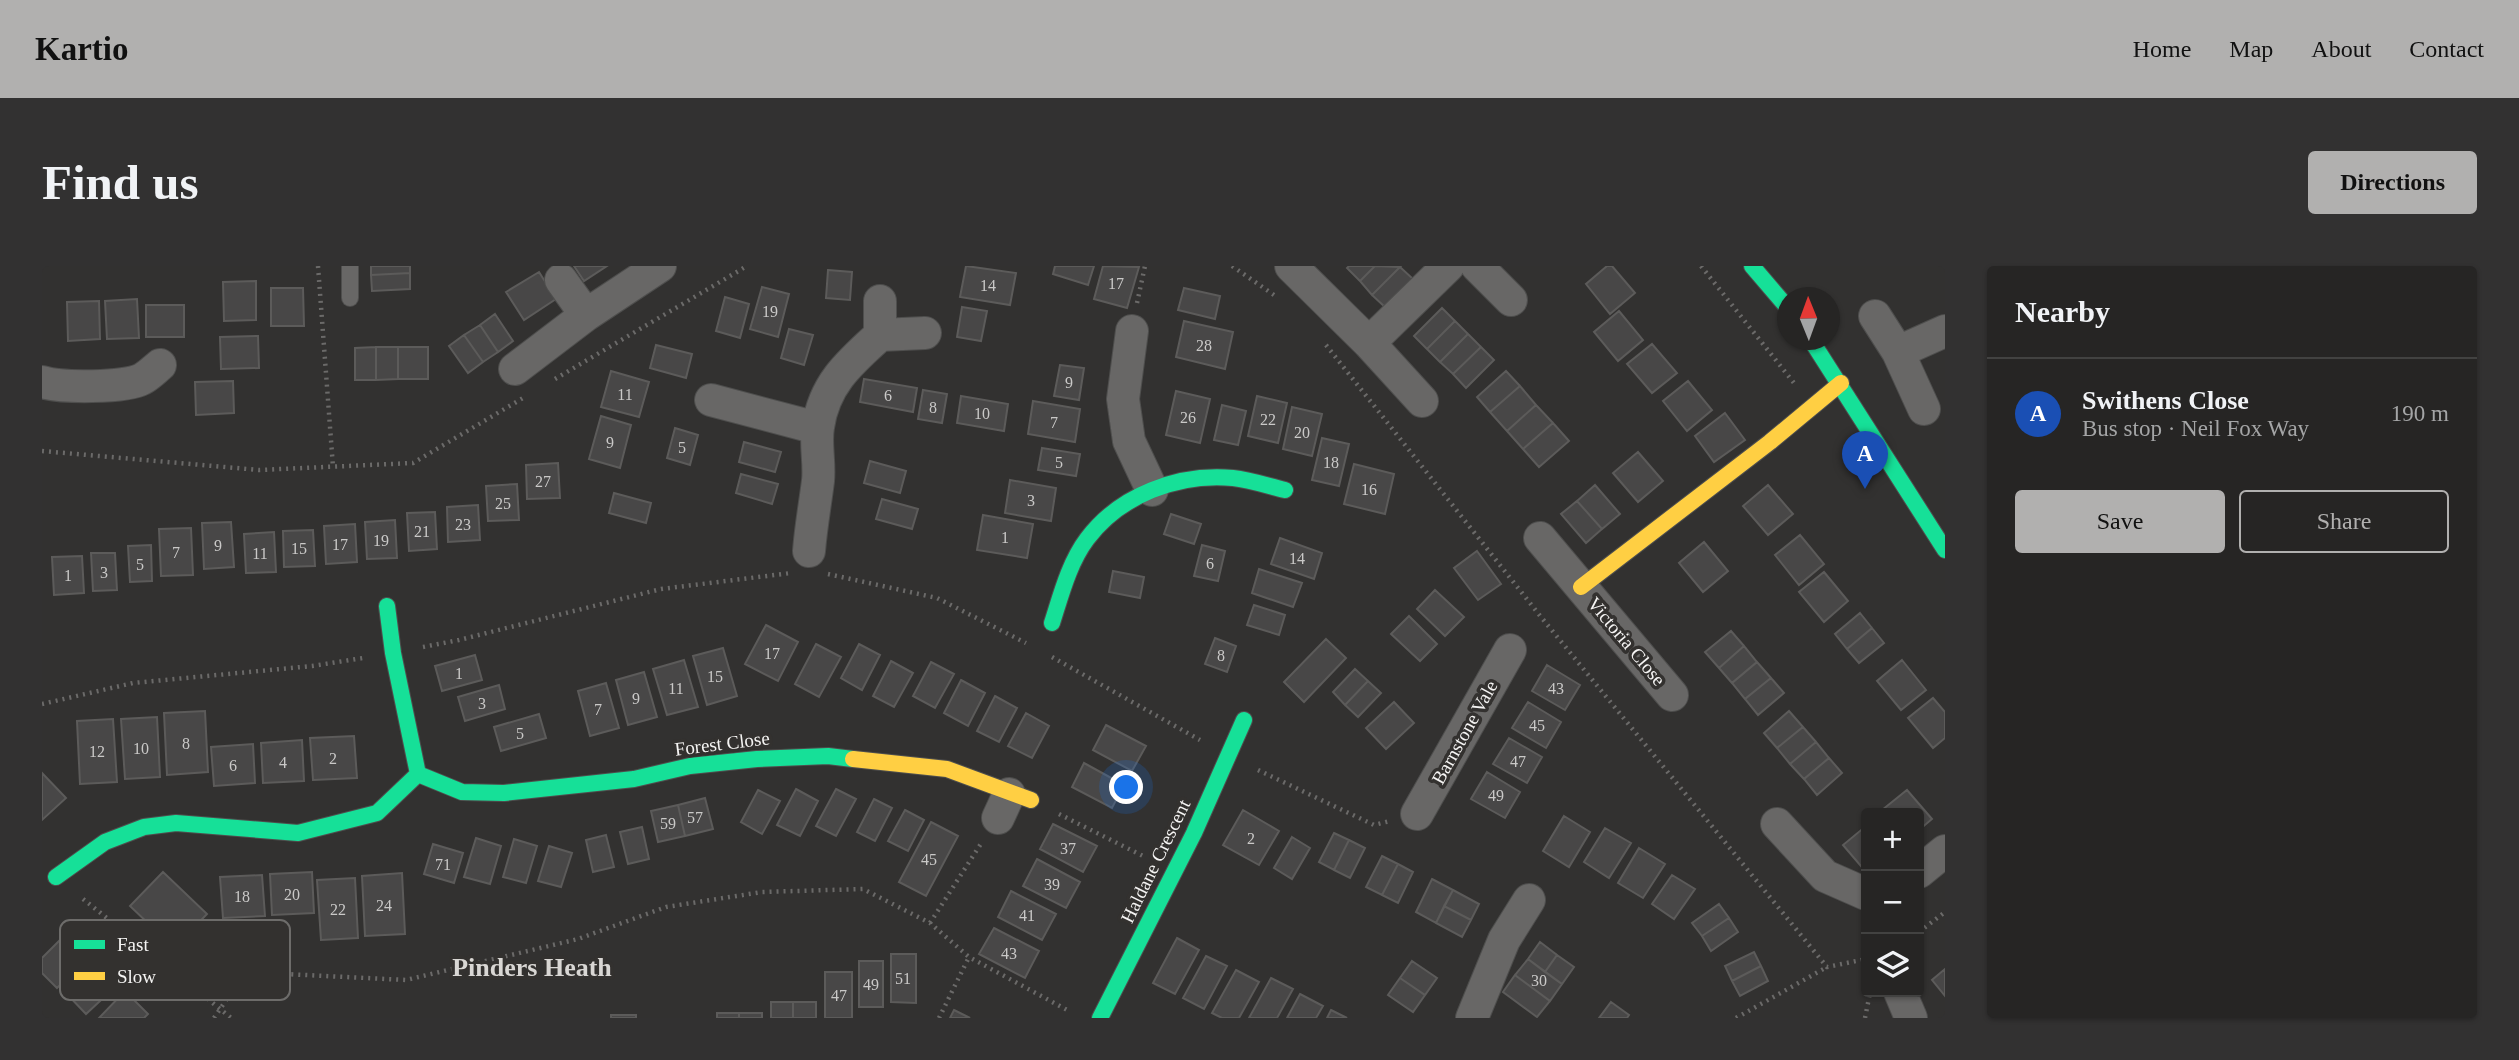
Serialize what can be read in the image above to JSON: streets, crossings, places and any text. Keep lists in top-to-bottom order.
{
  "streets": {
    "street": [
      "Victoria Close",
      "Barnstone Vale",
      "Forest Close",
      "Haldane Crescent"
    ]
  },
  "districts": ["Pinders Heath"],
  "house_numbers": [
    "17",
    "14",
    "19",
    "28",
    "9",
    "11",
    "6",
    "8",
    "10",
    "26",
    "22",
    "7",
    "20",
    "9",
    "5",
    "5",
    "18",
    "27",
    "16",
    "3",
    "25",
    "23",
    "21",
    "1",
    "19",
    "17",
    "9",
    "15",
    "7",
    "11",
    "14",
    "6",
    "5",
    "3",
    "1",
    "17",
    "8",
    "1",
    "15",
    "11",
    "43",
    "9",
    "3",
    "7",
    "45",
    "5",
    "8",
    "10",
    "12",
    "2",
    "47",
    "4",
    "6",
    "49",
    "57",
    "59",
    "2",
    "37",
    "45",
    "71",
    "39",
    "20",
    "18",
    "24",
    "22",
    "41",
    "43",
    "51",
    "30",
    "49",
    "47"
  ],
  "legend": ["Fast", "Slow"],
  "north": "top",
  "page": {
    "header": "Kartio",
    "nav": [
      "Home",
      "Map",
      "About",
      "Contact"
    ],
    "buttons": [
      "Directions",
      ["Save", "Share"]
    ],
    "title": "Find us",
    "heading": "Nearby",
    "list": [
      {
        "mark": "A",
        "name": "Swithens Close",
        "note": "Bus stop · Neil Fox Way",
        "value": "190 m"
      }
    ],
    "pins": "A",
    "map_buttons": ["+", "−"]
  }
}
